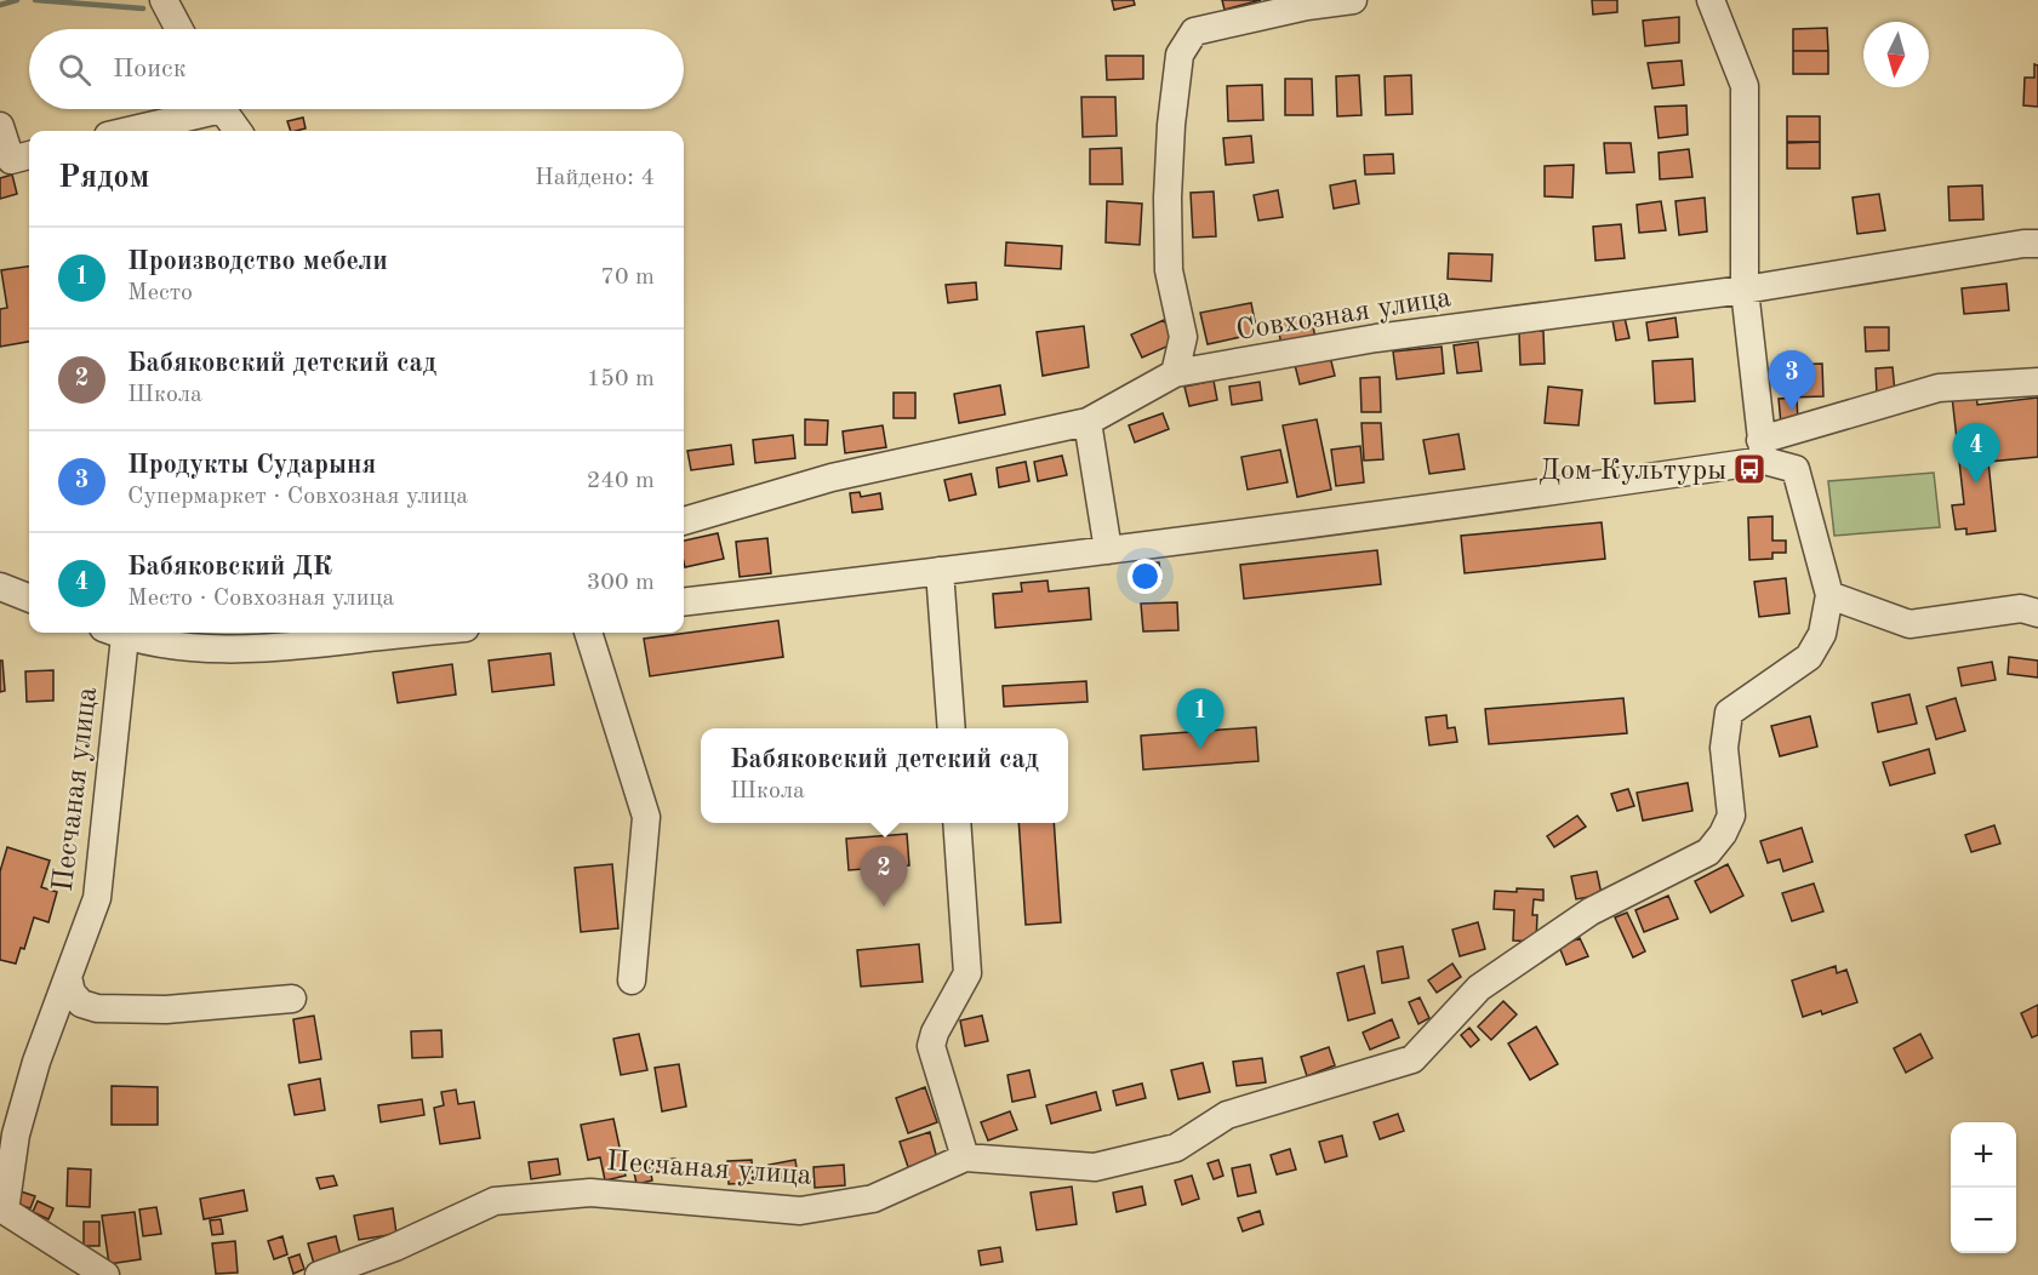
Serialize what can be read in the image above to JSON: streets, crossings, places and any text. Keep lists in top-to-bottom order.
{
  "streets": {
    "street": ["Совхозная улица", "Песчаная улица"]
  },
  "places": {
    "bus stop": ["Дом Культуры"]
  },
  "north": "bottom",
  "page": {
    "search": "Поиск",
    "heading": ["Рядом", "Найдено: 4"],
    "list": [
      {
        "mark": "1",
        "name": "Производство мебели",
        "note": "Место",
        "value": "70 m"
      },
      {
        "mark": "2",
        "name": "Бабяковский детский сад",
        "note": "Школа",
        "value": "150 m"
      },
      {
        "mark": "3",
        "name": "Продукты Сударыня",
        "note": "Супермаркет · Совхозная улица",
        "value": "240 m"
      },
      {
        "mark": "4",
        "name": "Бабяковский ДК",
        "note": "Место · Совхозная улица",
        "value": "300 m"
      }
    ],
    "pins": [
      "3",
      "4",
      "1",
      "2"
    ],
    "popup": ["Бабяковский детский сад", "Школа"],
    "map_buttons": ["+", "−"]
  }
}
